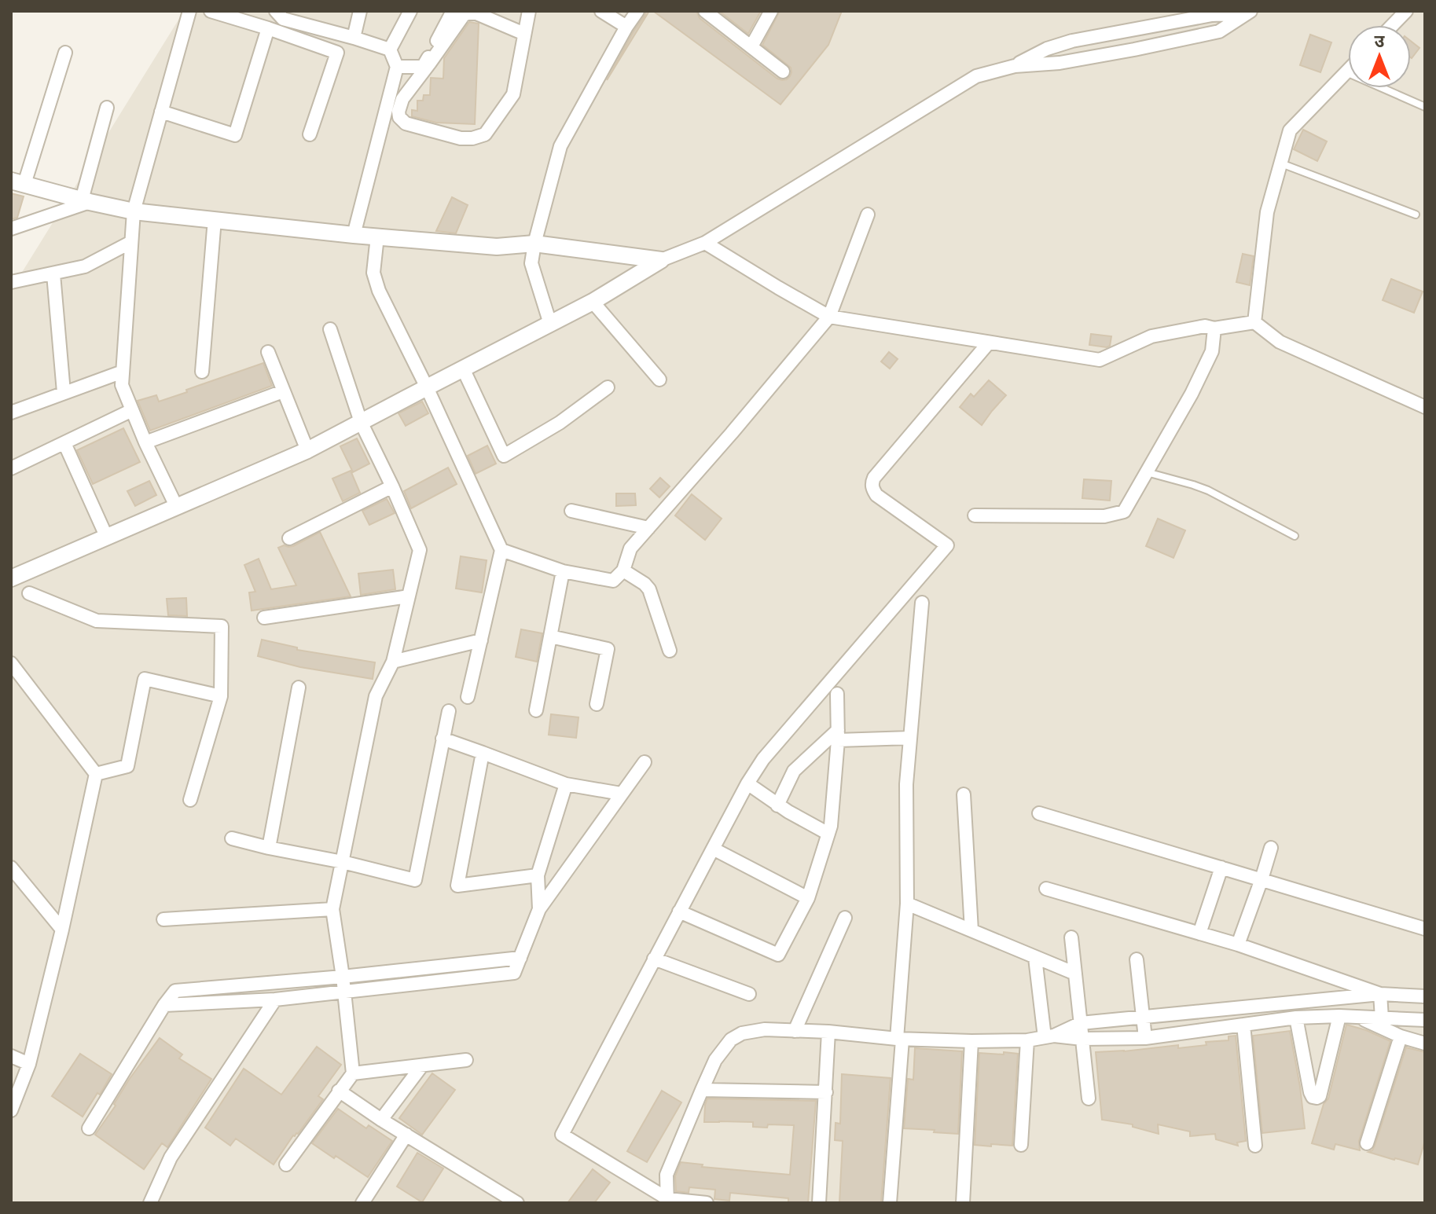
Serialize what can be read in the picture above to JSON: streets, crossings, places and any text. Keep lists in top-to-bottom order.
{
  "north": "top"
}
